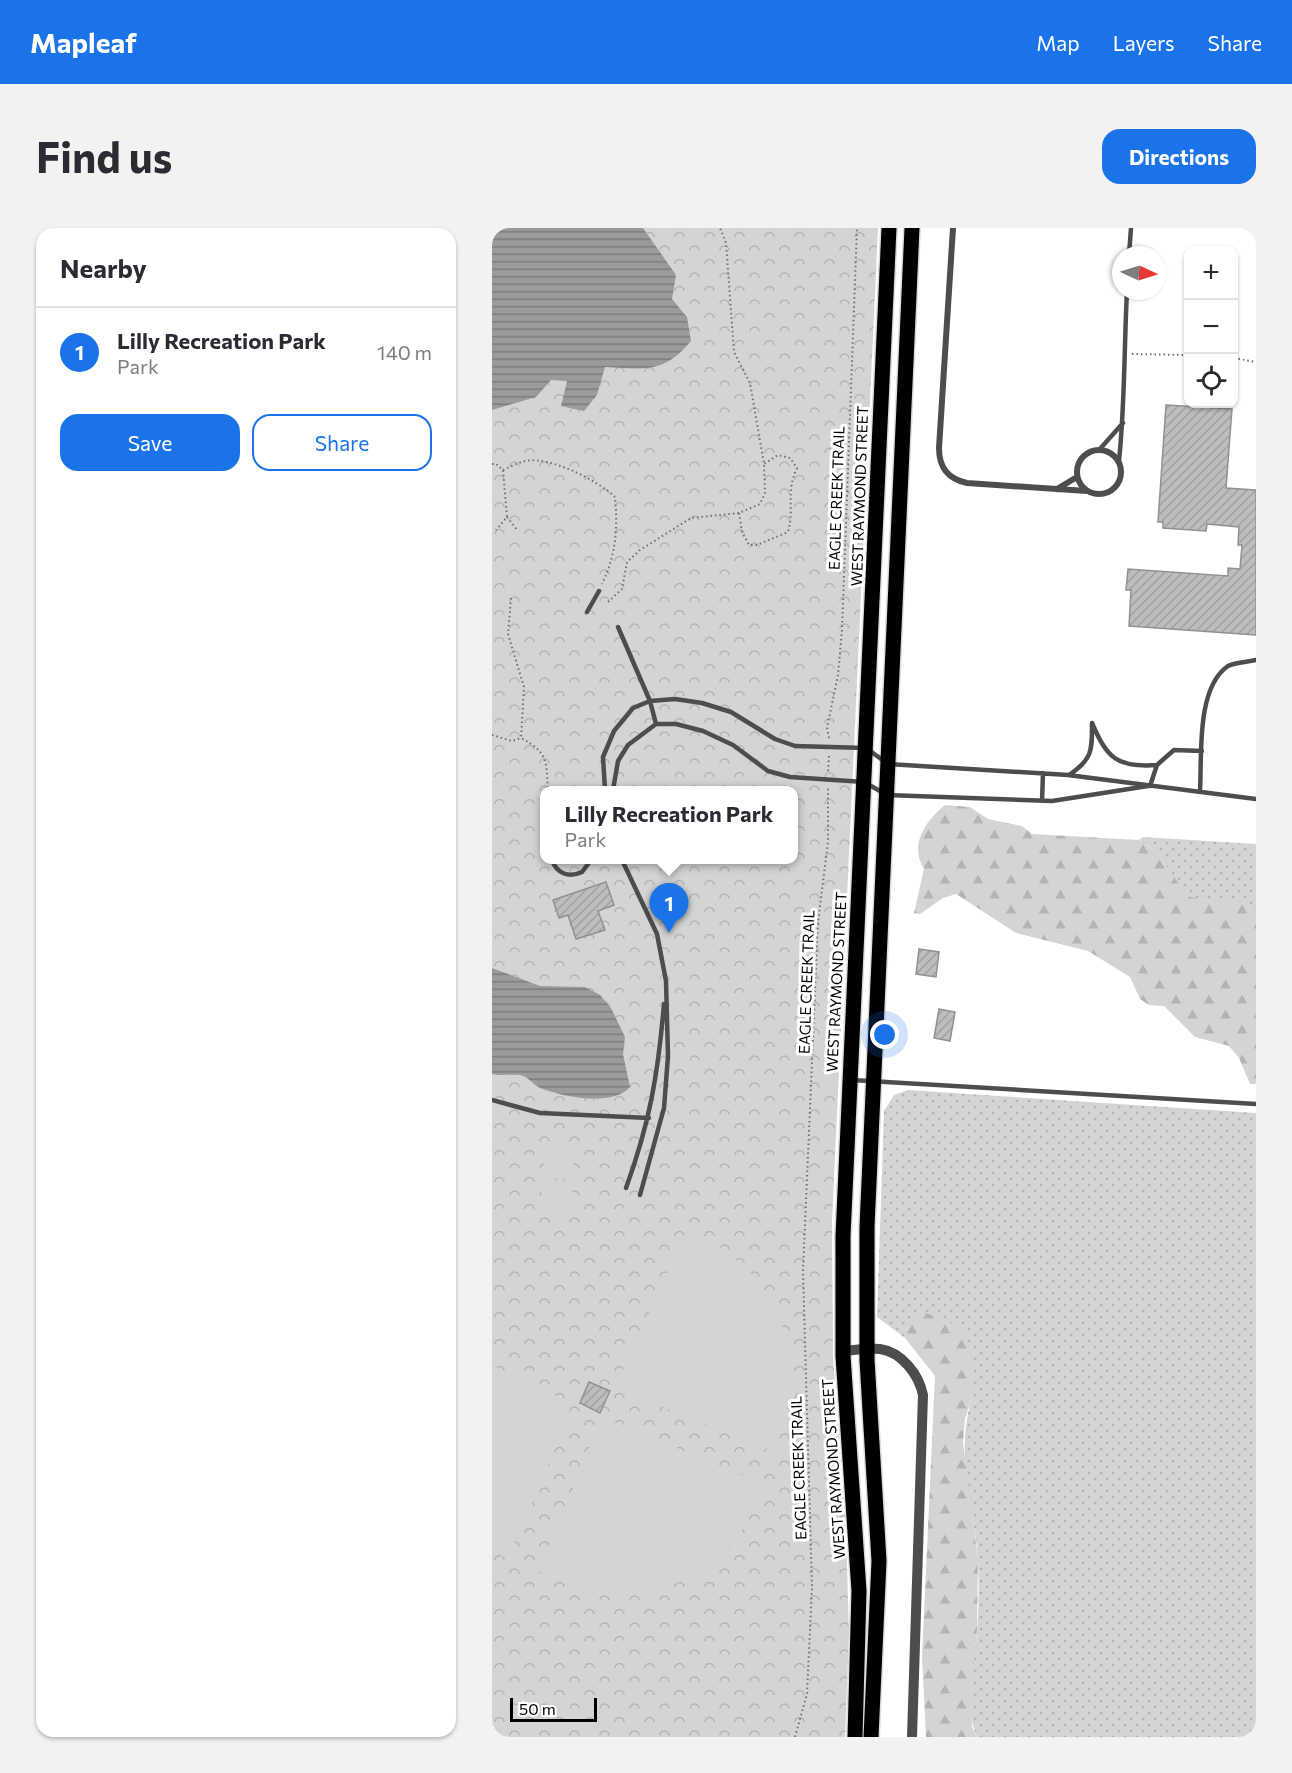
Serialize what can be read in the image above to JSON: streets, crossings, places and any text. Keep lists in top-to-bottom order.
{
  "streets": {
    "main road": ["WEST RAYMOND STREET"],
    "path": ["EAGLE CREEK TRAIL"]
  },
  "scale_bar": "50 m",
  "north": "right",
  "page": {
    "header": "Mapleaf",
    "nav": ["Map", "Layers", "Share"],
    "buttons": [
      "Directions",
      ["Save", "Share"]
    ],
    "title": "Find us",
    "heading": "Nearby",
    "map_buttons": ["+", "−"],
    "list": [
      {
        "mark": "1",
        "name": "Lilly Recreation Park",
        "note": "Park",
        "value": "140 m"
      }
    ],
    "popup": ["Lilly Recreation Park", "Park"],
    "pins": "1",
    "scale": "50 m"
  }
}
